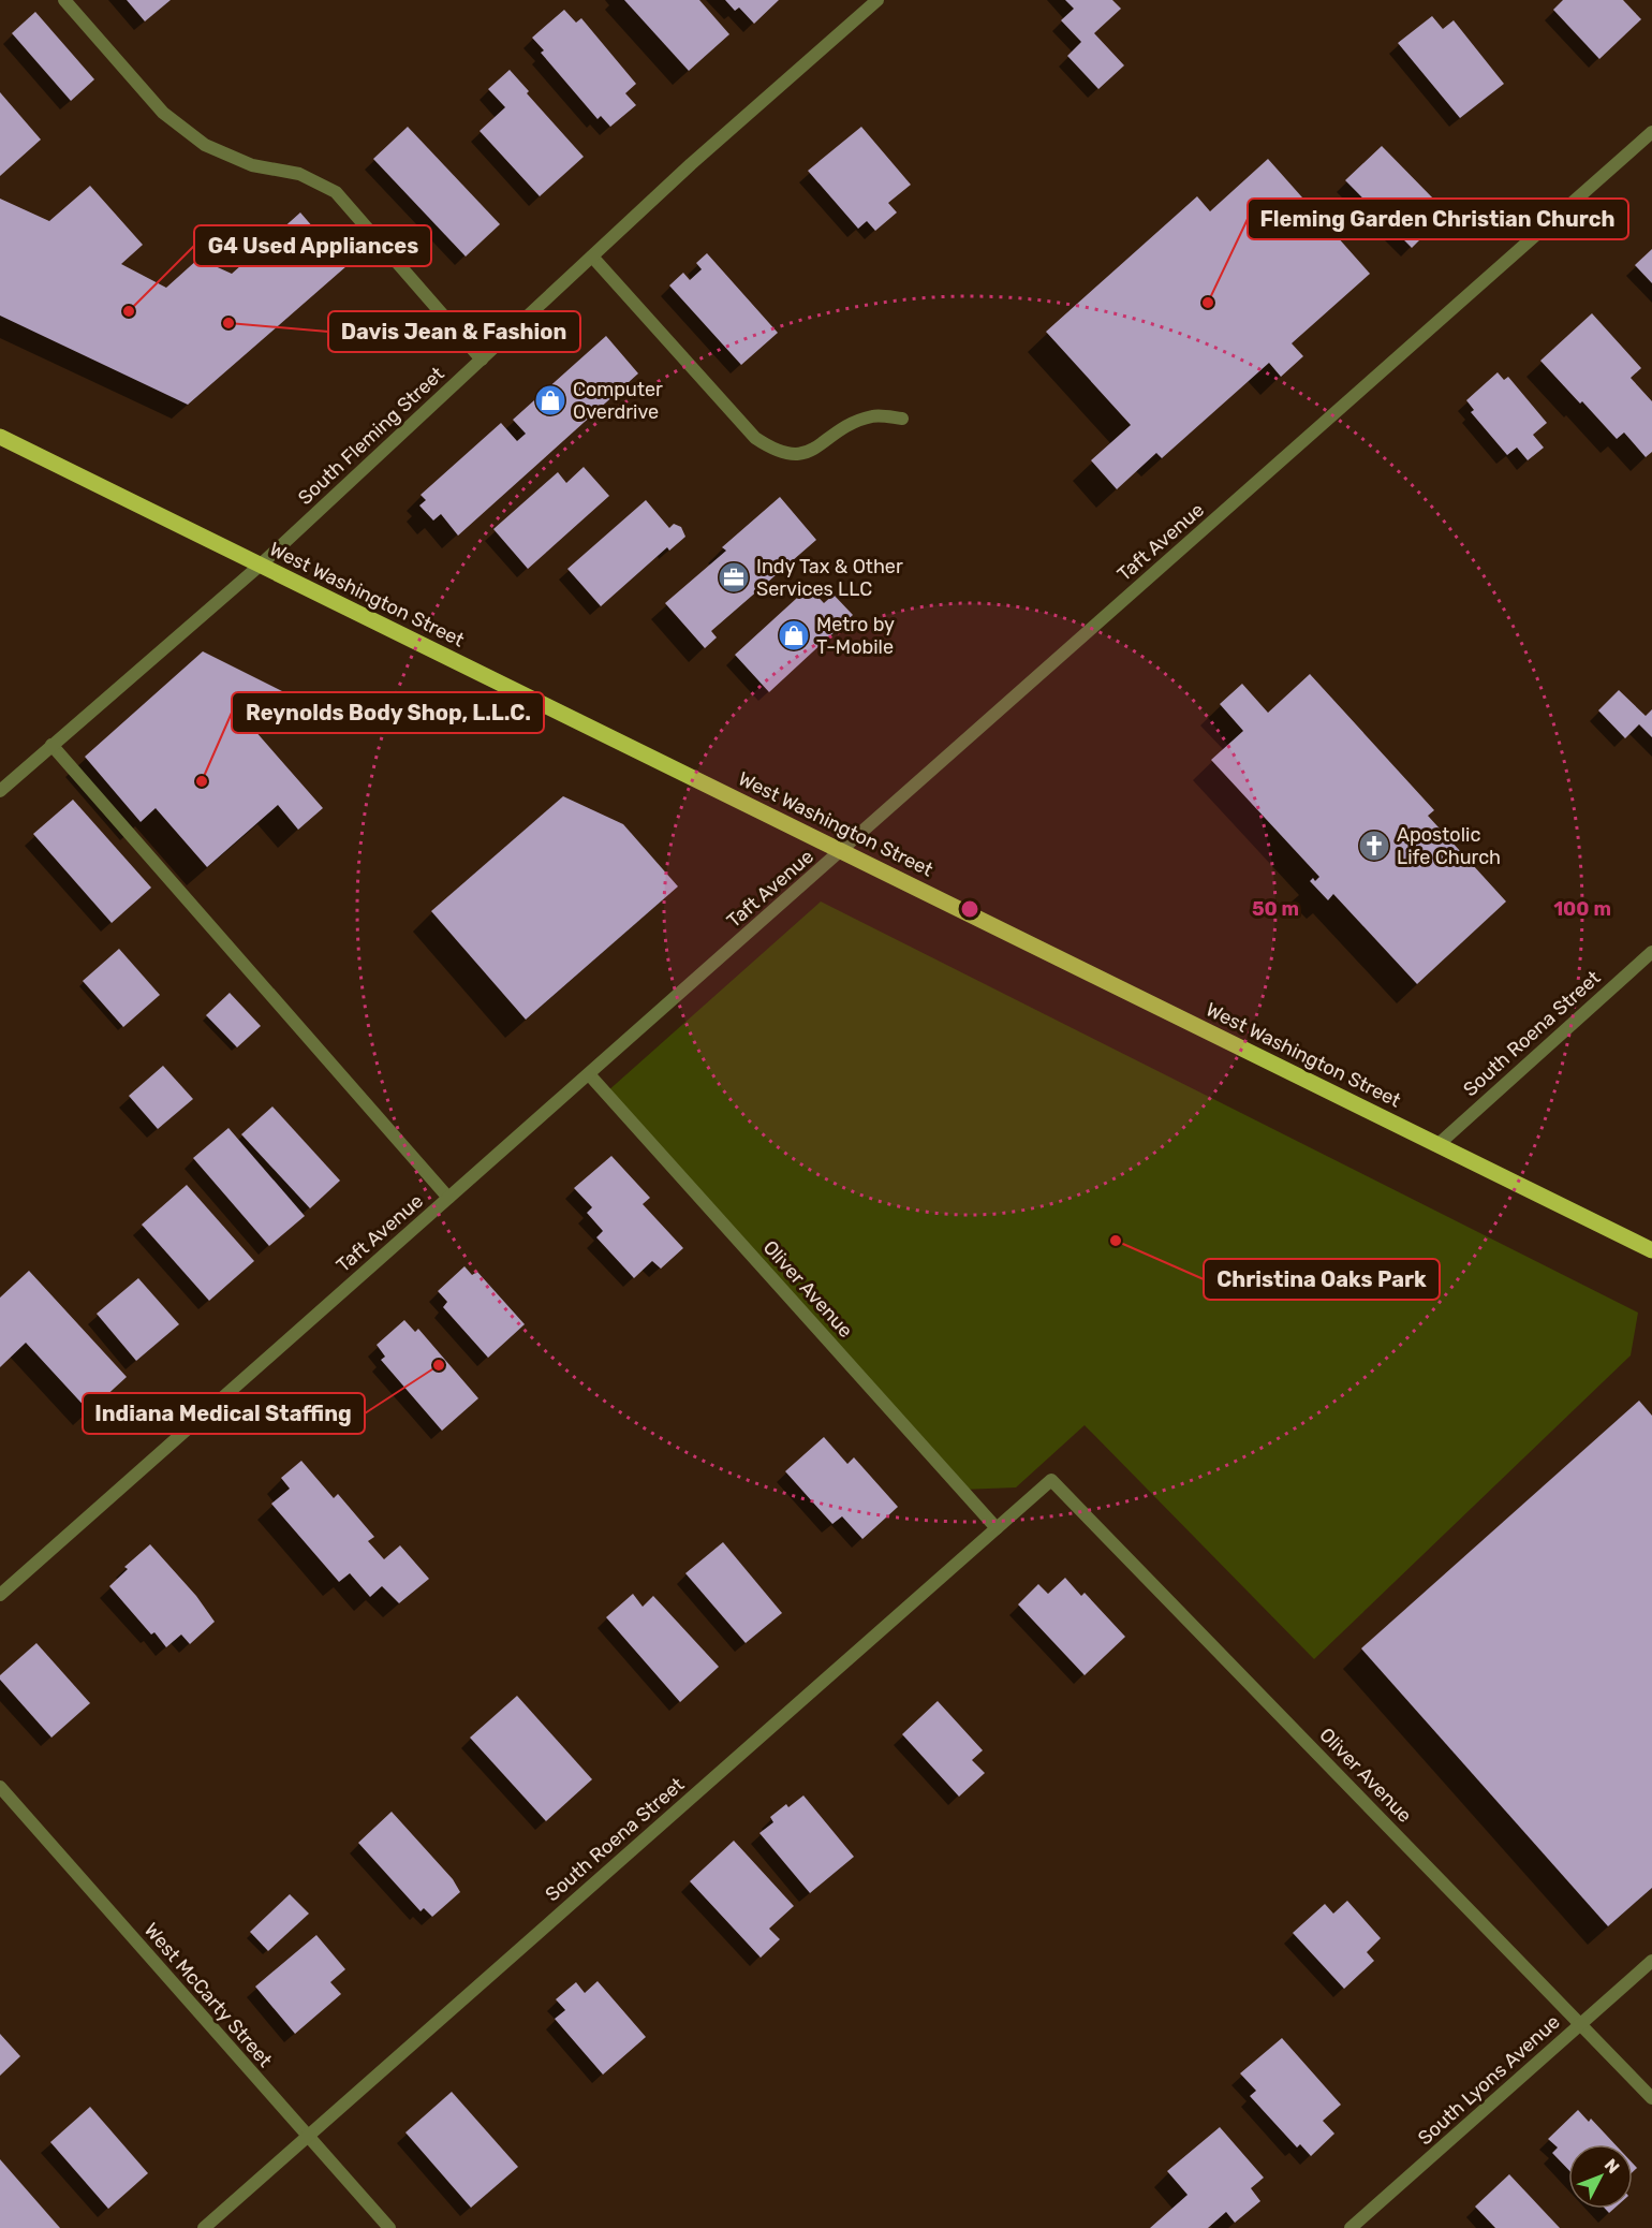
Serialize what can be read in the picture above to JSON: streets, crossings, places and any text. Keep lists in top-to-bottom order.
{
  "streets": {
    "main road": ["West Washington Street"],
    "street": [
      "South Fleming Street",
      "Taft Avenue",
      "South Roena Street",
      "Oliver Avenue",
      "West McCarty Street",
      "South Lyons Avenue"
    ]
  },
  "crossings": [
    ["South Fleming Street", "West Washington Street"],
    ["Taft Avenue", "West Washington Street"],
    ["Taft Avenue", "Oliver Avenue"],
    ["West Washington Street", "South Roena Street"],
    ["South Roena Street", "Oliver Avenue"],
    ["South Roena Street", "West McCarty Street"],
    ["Oliver Avenue", "South Lyons Avenue"]
  ],
  "places": {
    "other": [
      "Fleming Garden Christian Church",
      "G4 Used Appliances",
      "Davis Jean & Fashion",
      "Reynolds Body Shop, L.L.C.",
      "Christina Oaks Park",
      "Indiana Medical Staffing"
    ],
    "shop": ["Computer Overdrive", "Metro by T-Mobile"],
    "office": ["Indy Tax & Other Services LLC"],
    "church": ["Apostolic Life Church"]
  },
  "north": "top right",
  "rings": ["50 m", "100 m"]
}
